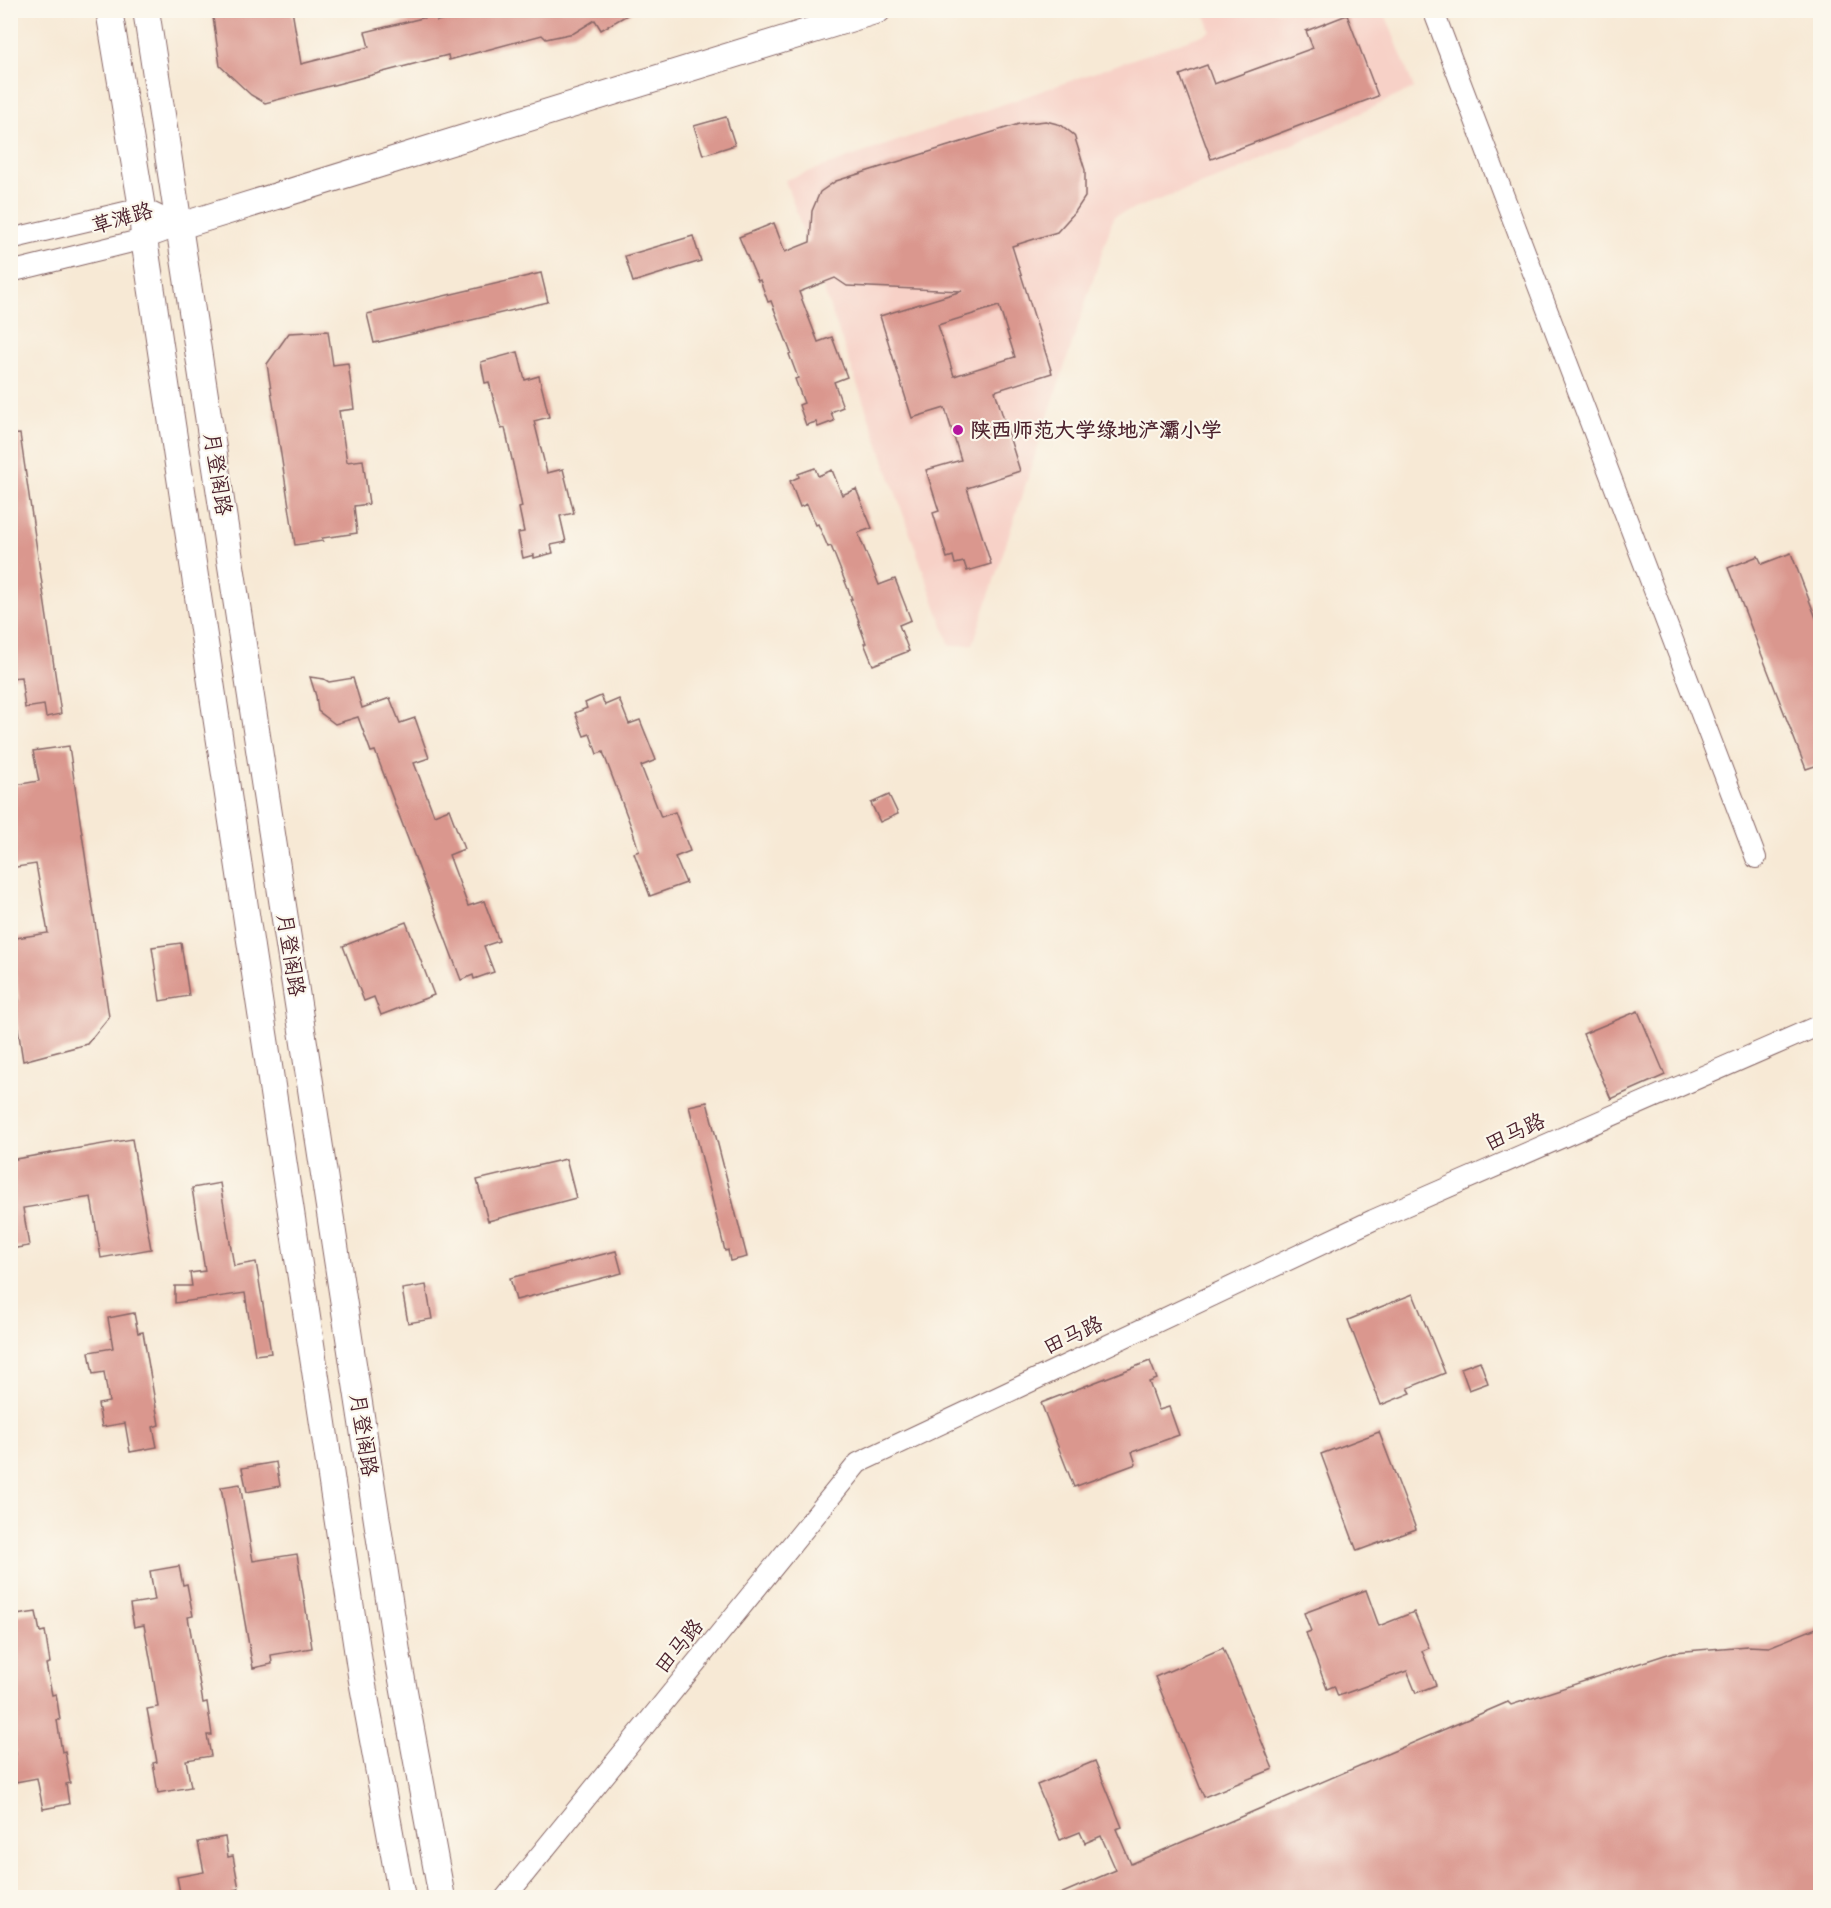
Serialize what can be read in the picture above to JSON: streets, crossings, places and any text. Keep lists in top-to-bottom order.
{
  "streets": {
    "main road": ["月登阁路"],
    "street": ["草滩路", "田马路"]
  },
  "crossings": [
    ["草滩路", "月登阁路"]
  ],
  "places": ["陕西师范大学绿地浐灞小学"]
}
